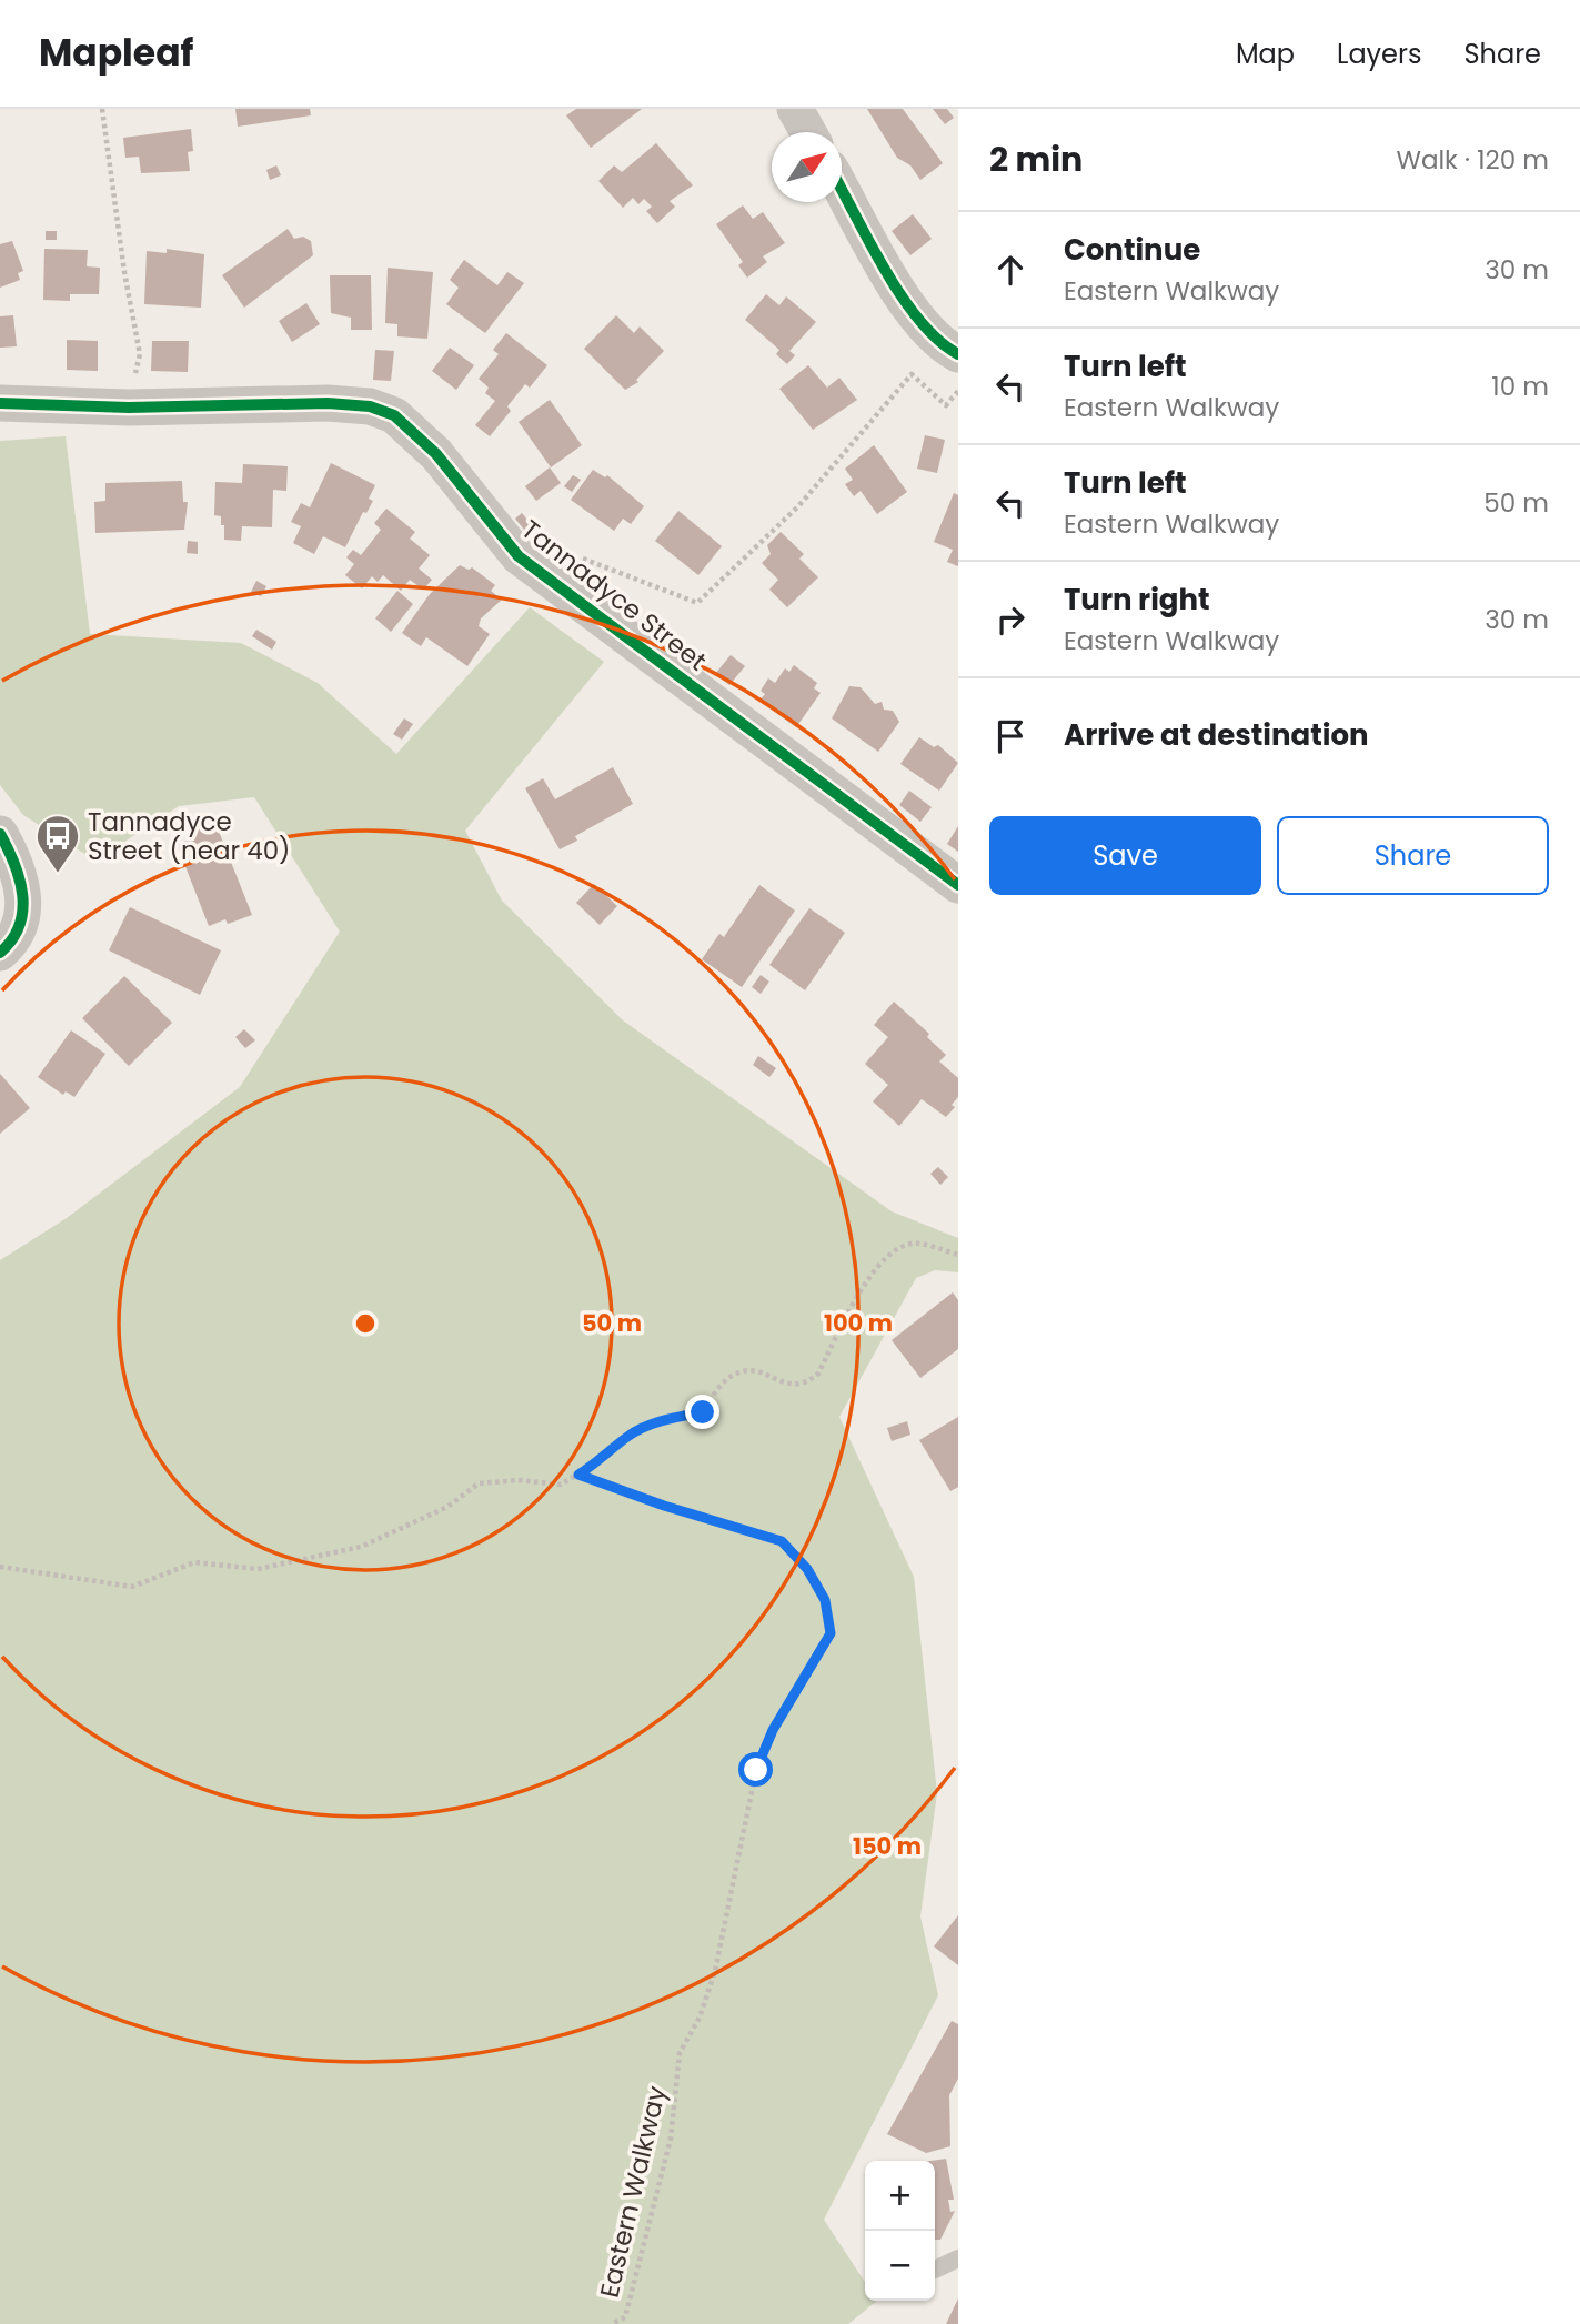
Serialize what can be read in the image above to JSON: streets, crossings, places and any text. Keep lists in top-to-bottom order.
{
  "streets": {
    "street": ["Tannadyce Street"],
    "path": ["Eastern Walkway"]
  },
  "places": {
    "bus stop": ["Tannadyce Street (near 40)"]
  },
  "north": "top right",
  "page": {
    "header": "Mapleaf",
    "nav": ["Map", "Layers", "Share"],
    "heading": ["2 min", "Walk · 120 m"],
    "list": [
      ["Continue", "Eastern Walkway", "30 m"],
      ["Turn left", "Eastern Walkway", "10 m"],
      ["Turn left", "Eastern Walkway", "50 m"],
      ["Turn right", "Eastern Walkway", "30 m"],
      "Arrive at destination"
    ],
    "buttons": ["Save", "Share"],
    "map_buttons": ["+", "−"]
  },
  "rings": ["50 m", "100 m", "150 m"]
}
